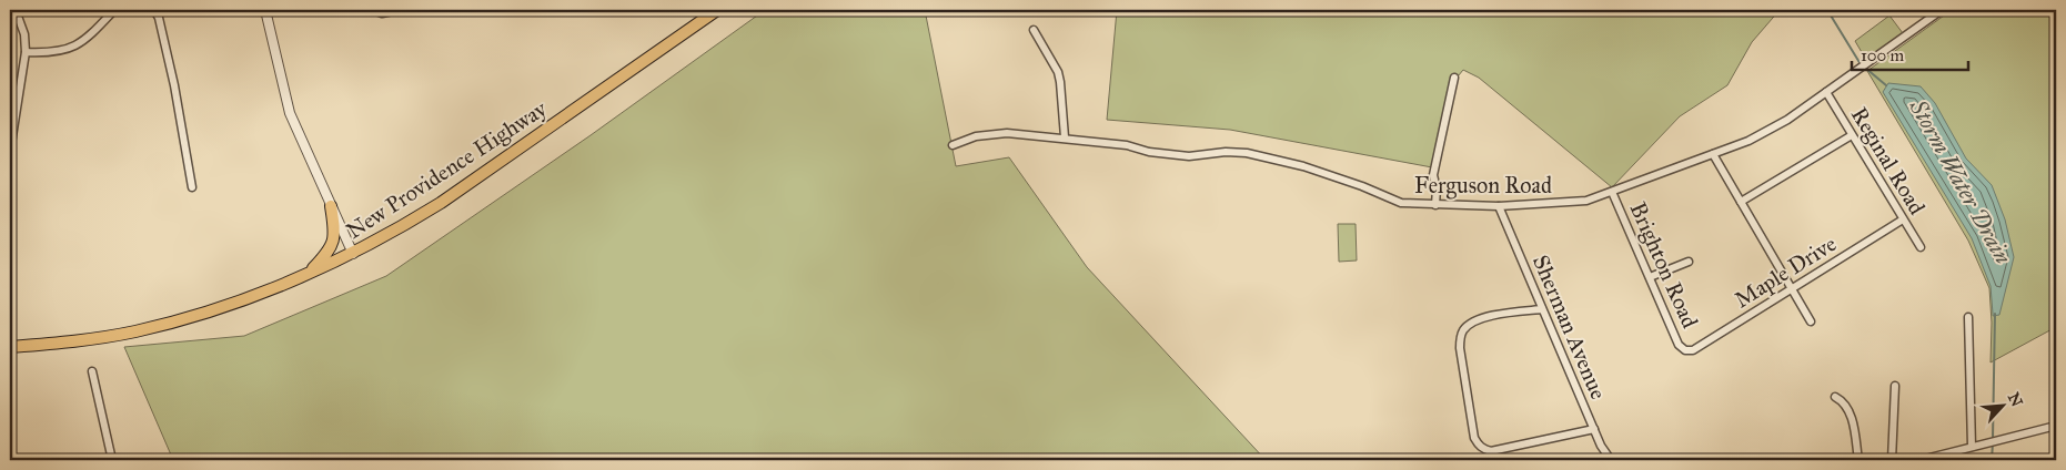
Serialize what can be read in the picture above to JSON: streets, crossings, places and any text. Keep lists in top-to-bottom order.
{
  "streets": {
    "highway": ["New Providence Highway"],
    "street": [
      "Reginal Road",
      "Ferguson Road",
      "Brighton Road",
      "Maple Drive",
      "Sherman Avenue"
    ]
  },
  "crossings": [
    ["Reginal Road", "Ferguson Road"],
    ["Reginal Road", "Maple Drive"],
    ["Ferguson Road", "Brighton Road"],
    ["Ferguson Road", "Sherman Avenue"],
    ["Brighton Road", "Maple Drive"]
  ],
  "water": ["Storm Water Drain"],
  "scale_bar": "100 m",
  "north": "top right"
}
